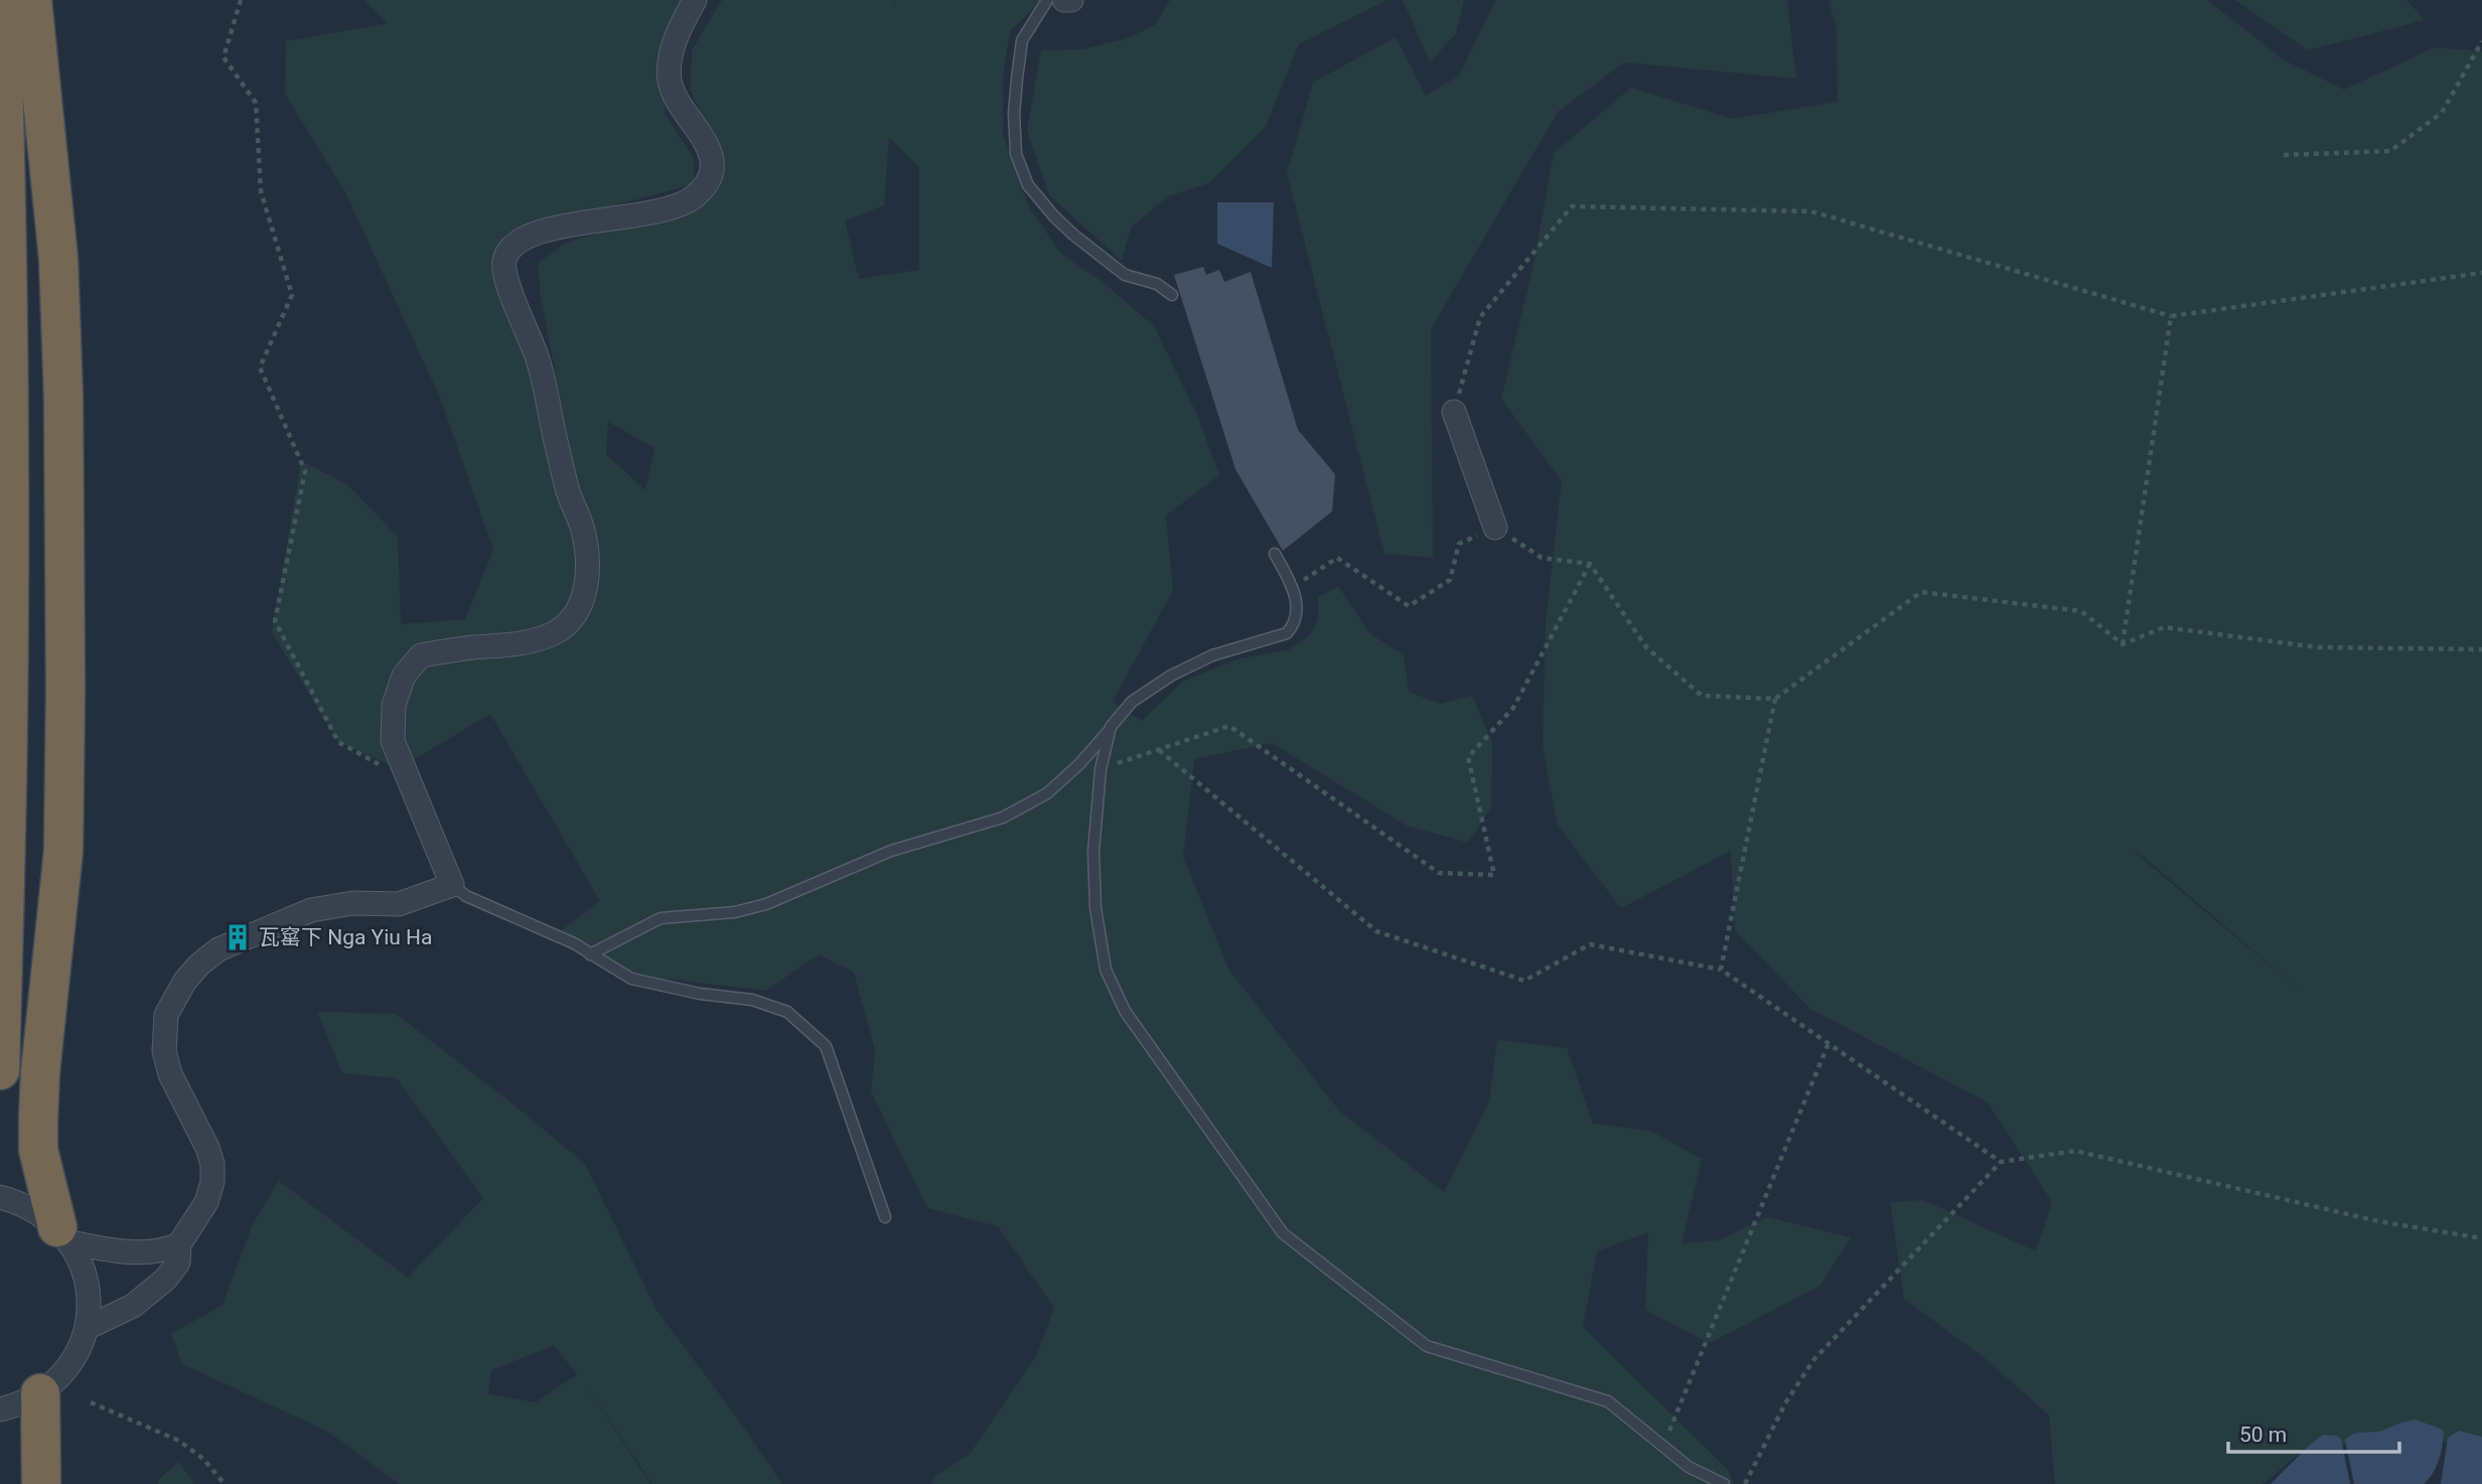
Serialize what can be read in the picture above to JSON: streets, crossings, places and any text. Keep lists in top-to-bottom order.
{
  "places": {
    "building": ["瓦窰下 Nga Yiu Ha"]
  },
  "scale_bar": "50 m"
}
